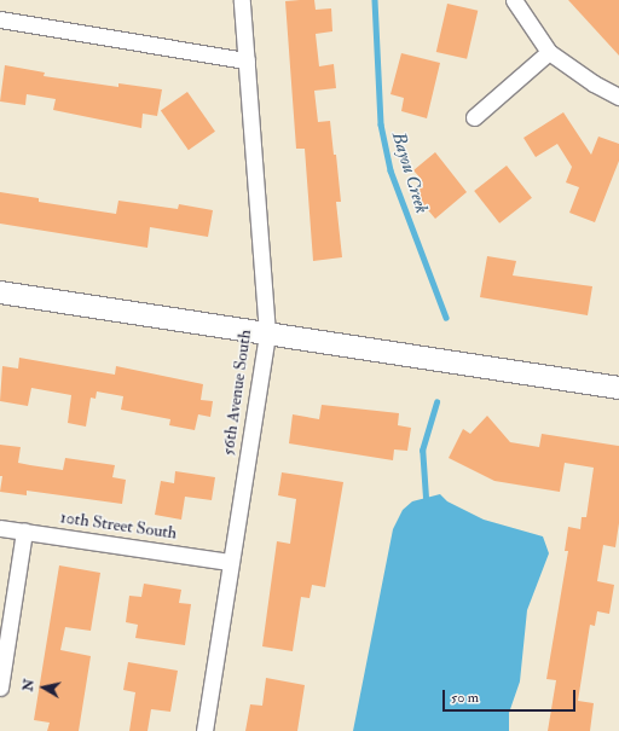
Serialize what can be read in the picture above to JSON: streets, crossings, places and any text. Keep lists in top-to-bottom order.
{
  "streets": {
    "street": ["56th Avenue South", "10th Street South"]
  },
  "crossings": [
    ["56th Avenue South", "10th Street South"]
  ],
  "water": ["Bayou Creek"],
  "scale_bar": "50 m",
  "north": "left"
}
